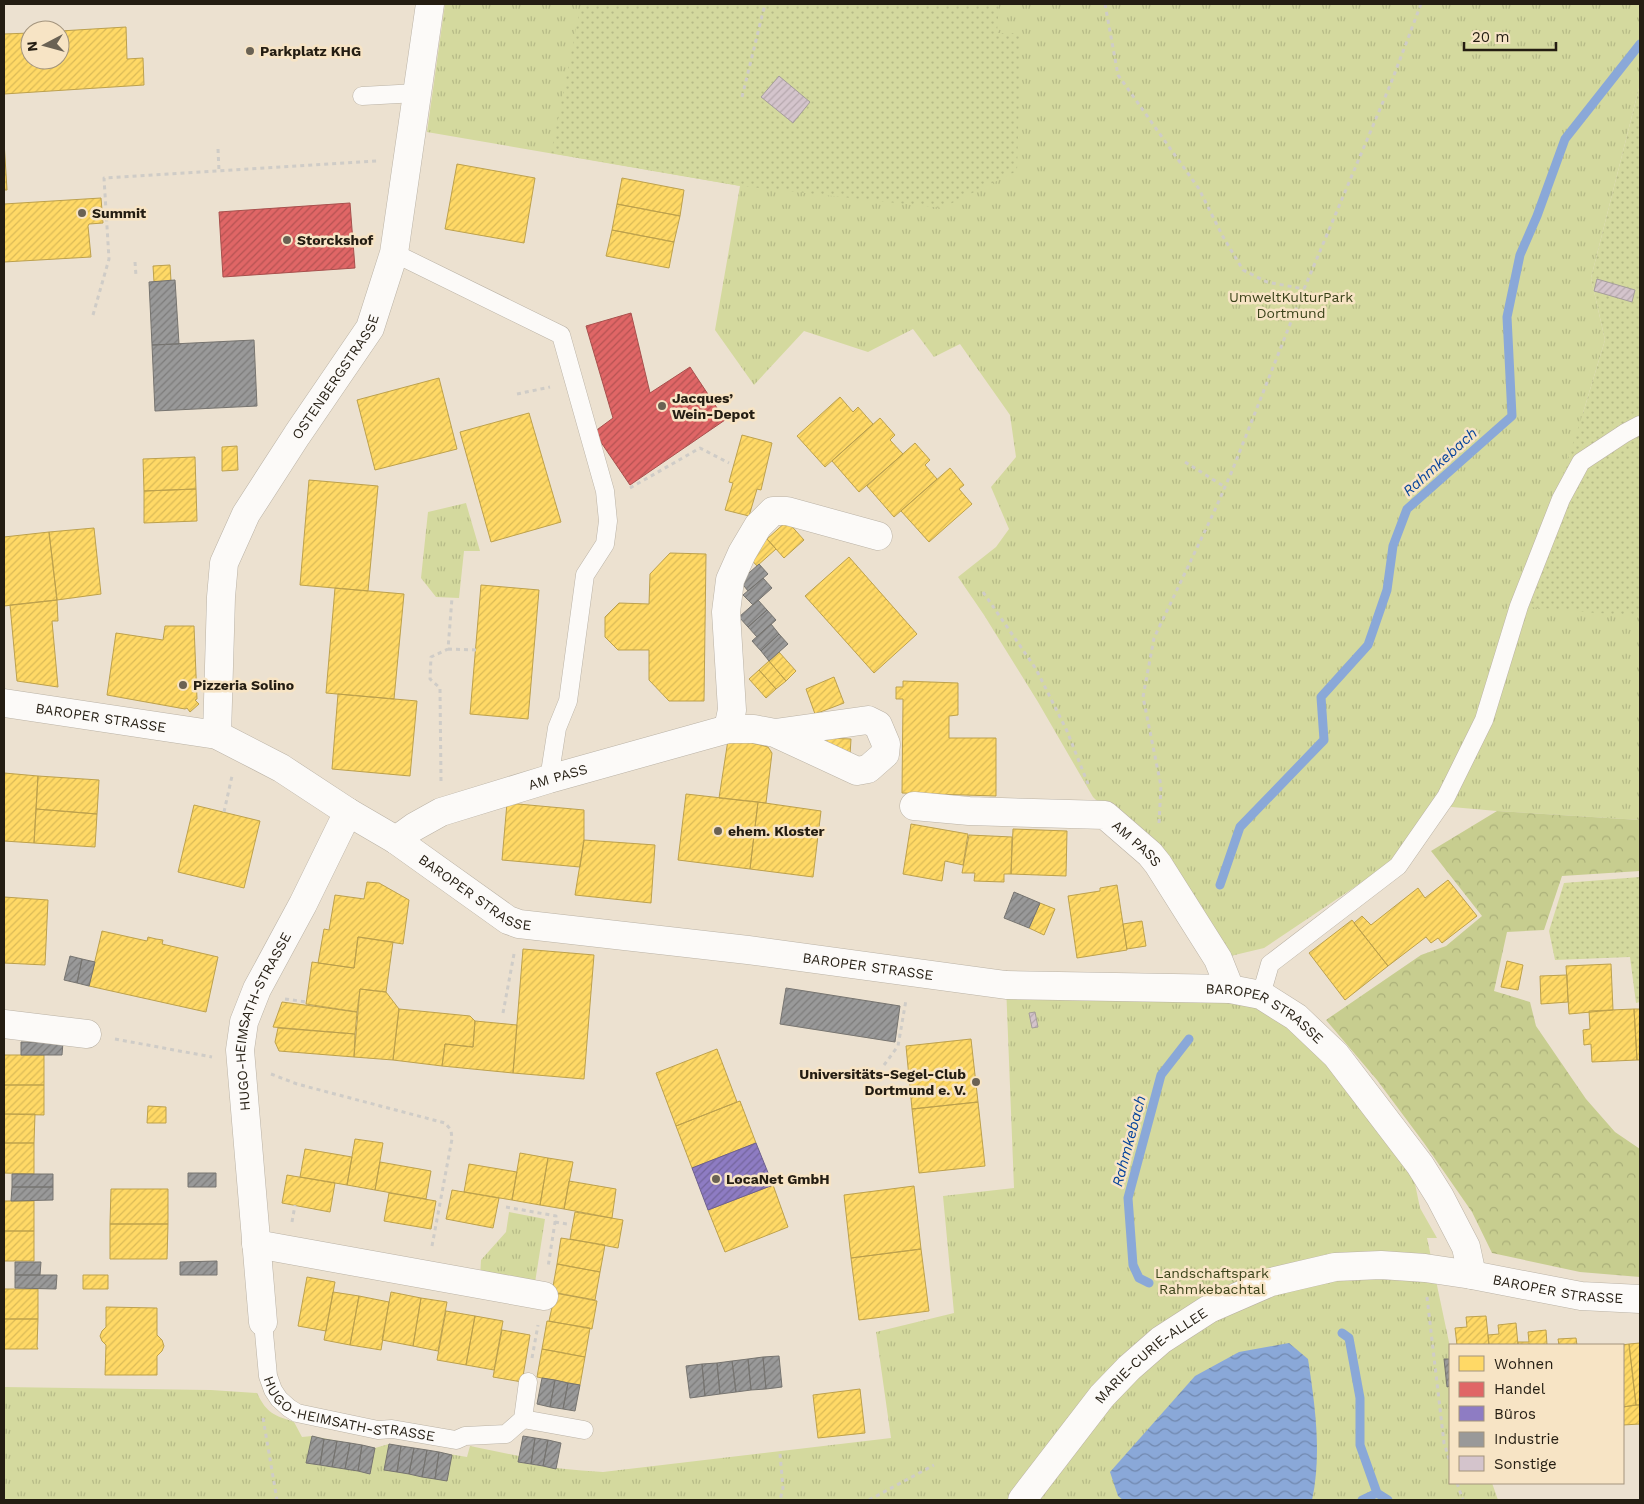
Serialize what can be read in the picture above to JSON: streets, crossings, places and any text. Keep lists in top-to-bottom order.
{
  "streets": {
    "street": [
      "OSTENBERGSTRASSE",
      "BAROPER STRASSE",
      "AM PASS",
      "HUGO-HEIMSATH-STRASSE",
      "MARIE-CURIE-ALLEE"
    ]
  },
  "crossings": [
    ["OSTENBERGSTRASSE", "BAROPER STRASSE"],
    ["BAROPER STRASSE", "AM PASS"],
    ["BAROPER STRASSE", "HUGO-HEIMSATH-STRASSE"],
    ["BAROPER STRASSE", "MARIE-CURIE-ALLEE"]
  ],
  "water": ["Rahmkebach"],
  "parks": ["UmweltKulturPark Dortmund", "Landschaftspark Rahmkebachtal"],
  "places": [
    "Parkplatz KHG",
    "Summit",
    "Storckshof",
    "Jacques’ Wein-Depot",
    "Pizzeria Solino",
    "ehem. Kloster",
    "Universitäts-Segel-Club Dortmund e. V.",
    "LocaNet GmbH"
  ],
  "legend": [
    "Wohnen",
    "Handel",
    "Büros",
    "Industrie",
    "Sonstige"
  ],
  "scale_bar": "20 m",
  "north": "left"
}
